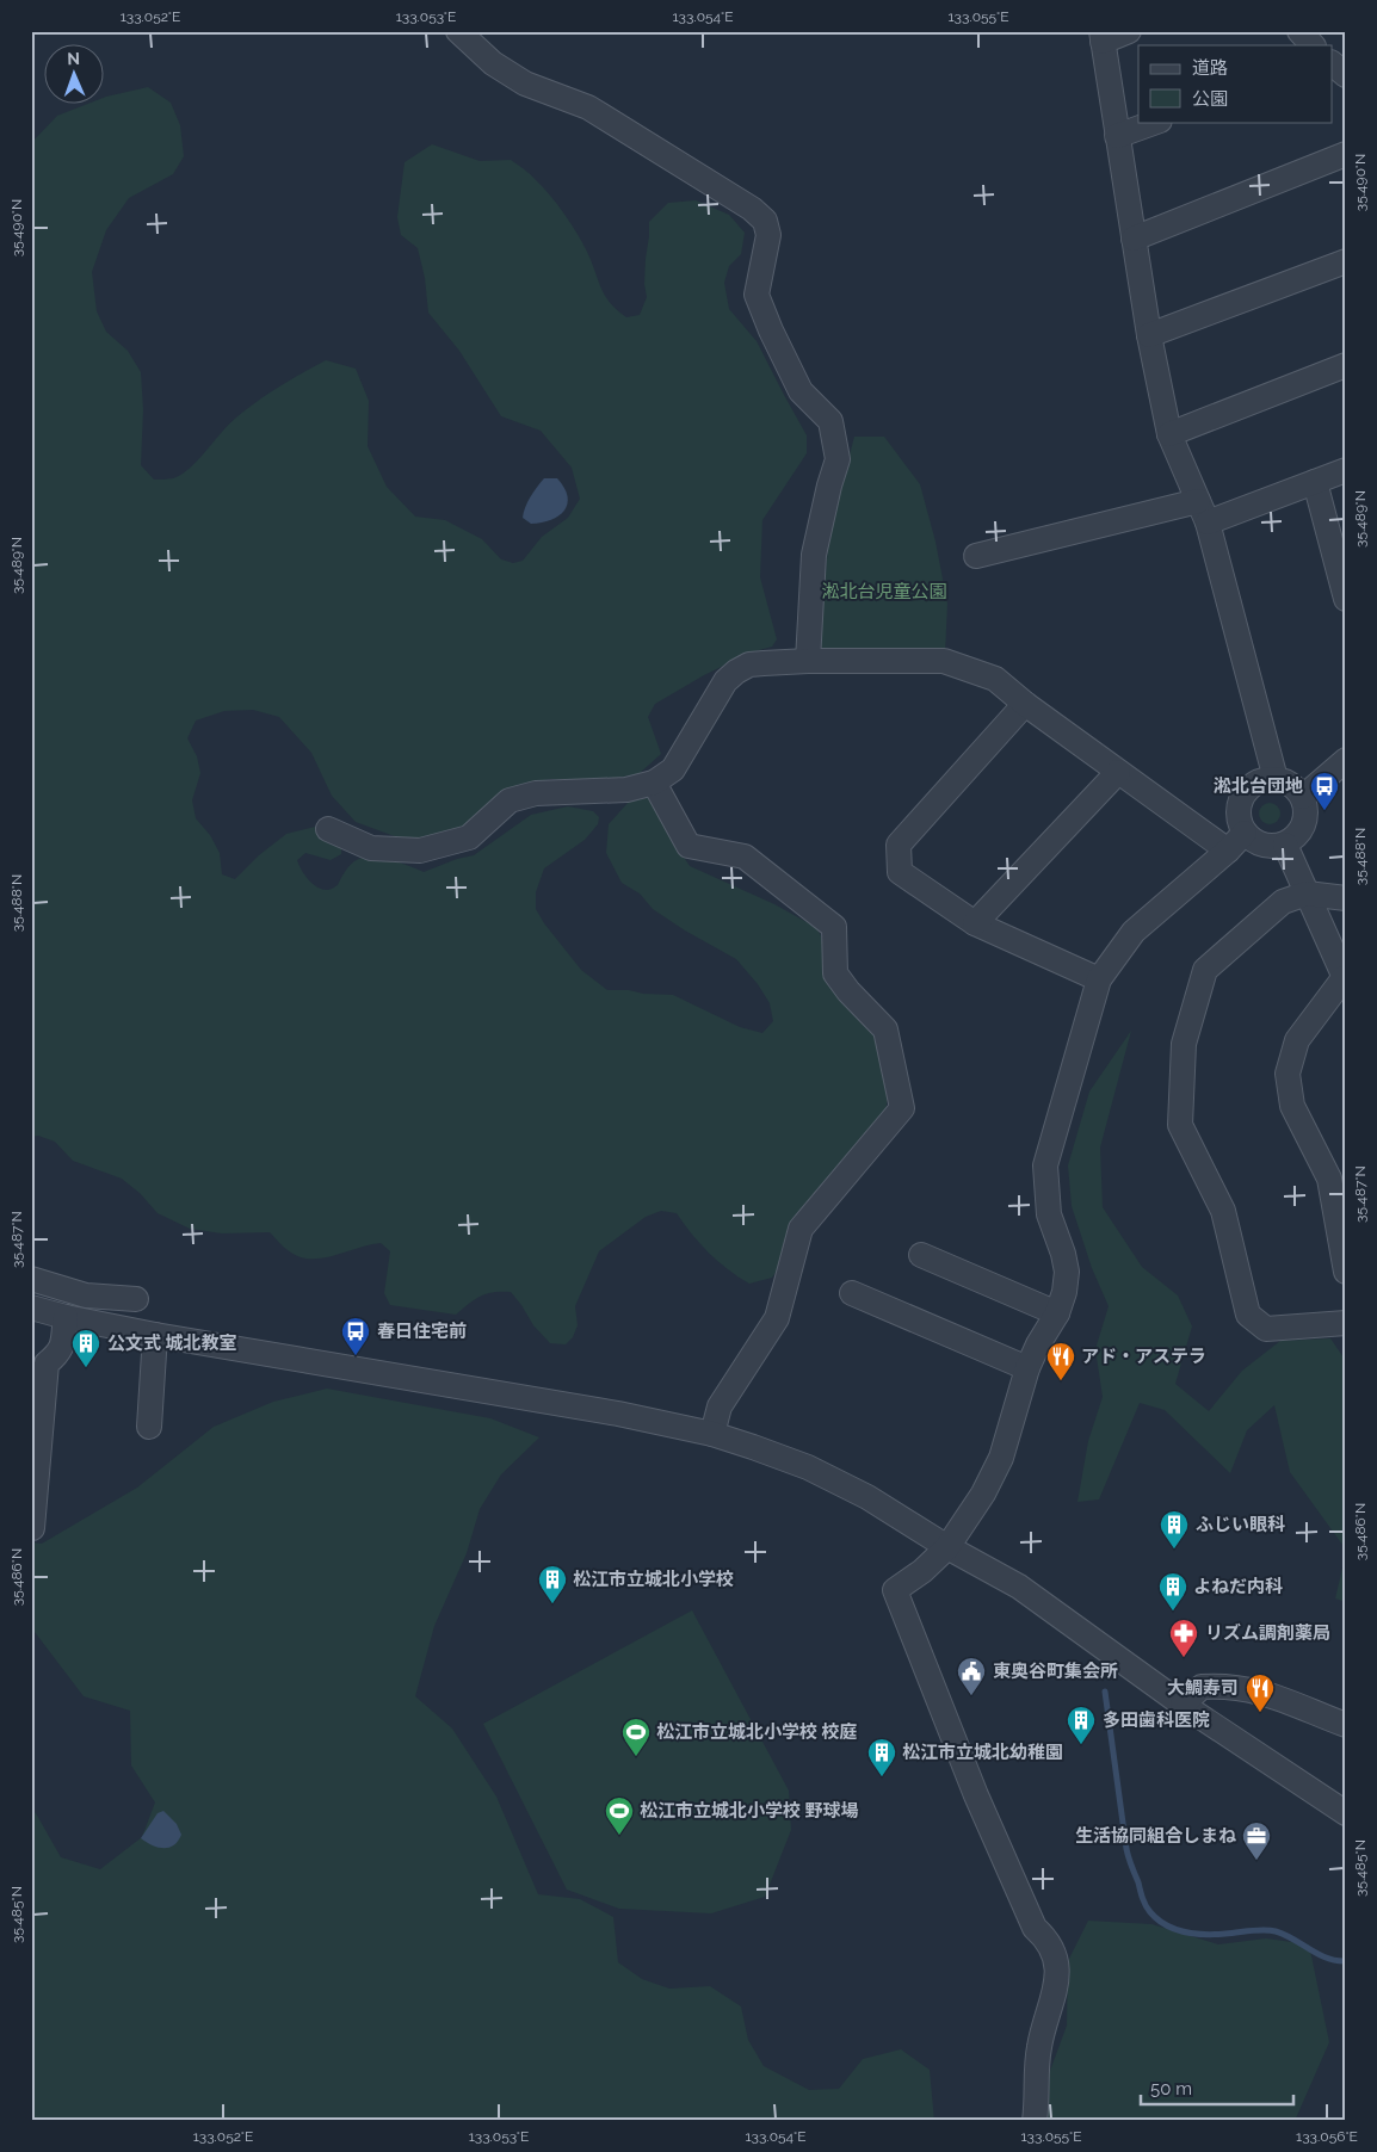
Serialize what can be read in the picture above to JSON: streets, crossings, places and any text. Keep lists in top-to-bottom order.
{
  "parks": ["淞北台児童公園"],
  "places": {
    "bus stop": ["淞北台団地", "春日住宅前"],
    "building": [
      "公文式 城北教室",
      "ふじい眼科",
      "松江市立城北小学校",
      "よねだ内科",
      "多田歯科医院",
      "松江市立城北幼稚園"
    ],
    "restaurant": ["アド・アステラ", "大鯛寿司"],
    "pharmacy": ["リズム調剤薬局"],
    "public building": ["東奥谷町集会所"],
    "sports": ["松江市立城北小学校 校庭", "松江市立城北小学校 野球場"],
    "office": ["生活協同組合しまね"]
  },
  "legend": ["道路", "公園"],
  "scale_bar": "50 m",
  "north": "top",
  "coordinates": [
    "133.052°E",
    "133.053°E",
    "133.054°E",
    "133.055°E",
    "35.490°N",
    "35.489°N",
    "35.488°N",
    "35.487°N",
    "35.486°N",
    "35.485°N",
    "133.056°E"
  ]
}
